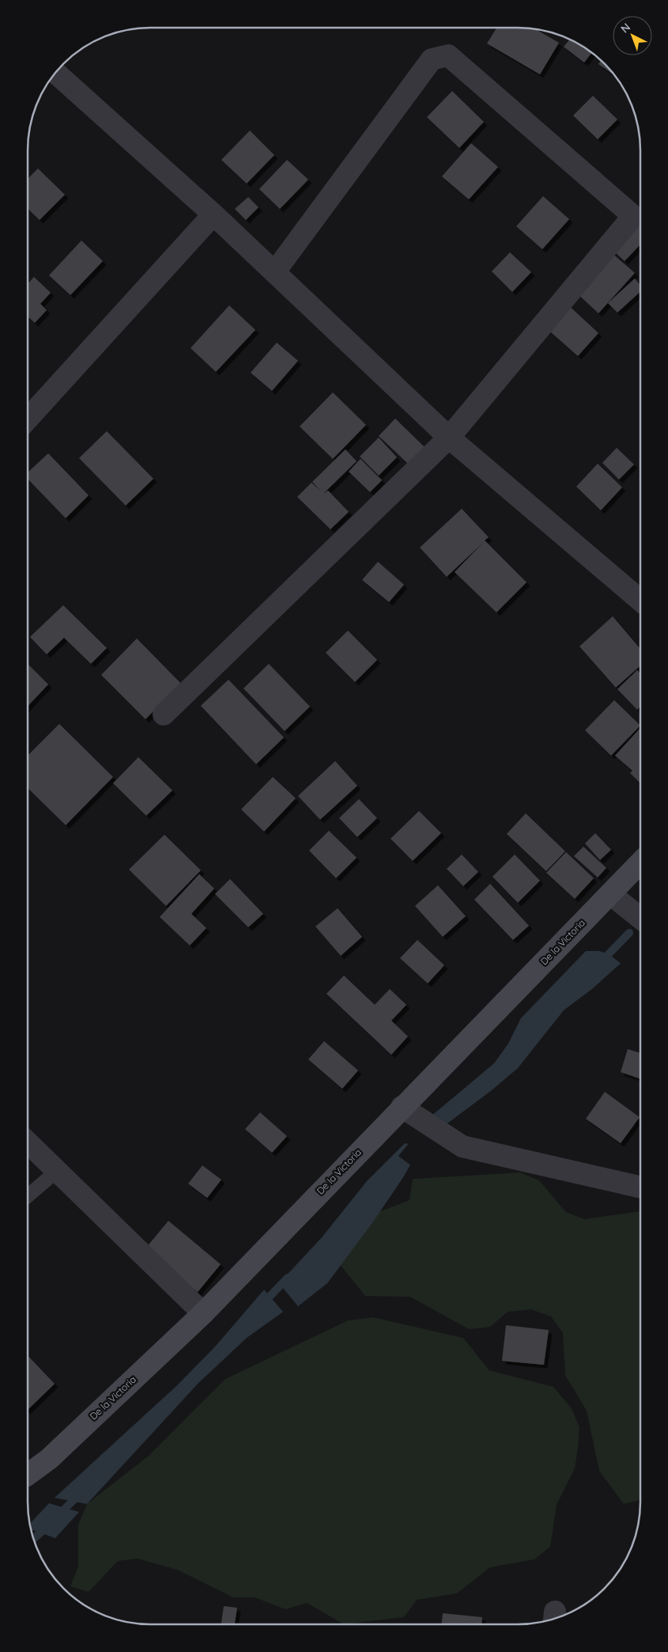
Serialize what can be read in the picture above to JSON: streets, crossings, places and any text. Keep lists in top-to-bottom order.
{
  "streets": {
    "main road": ["De la Victoria"]
  },
  "north": "top left"
}
